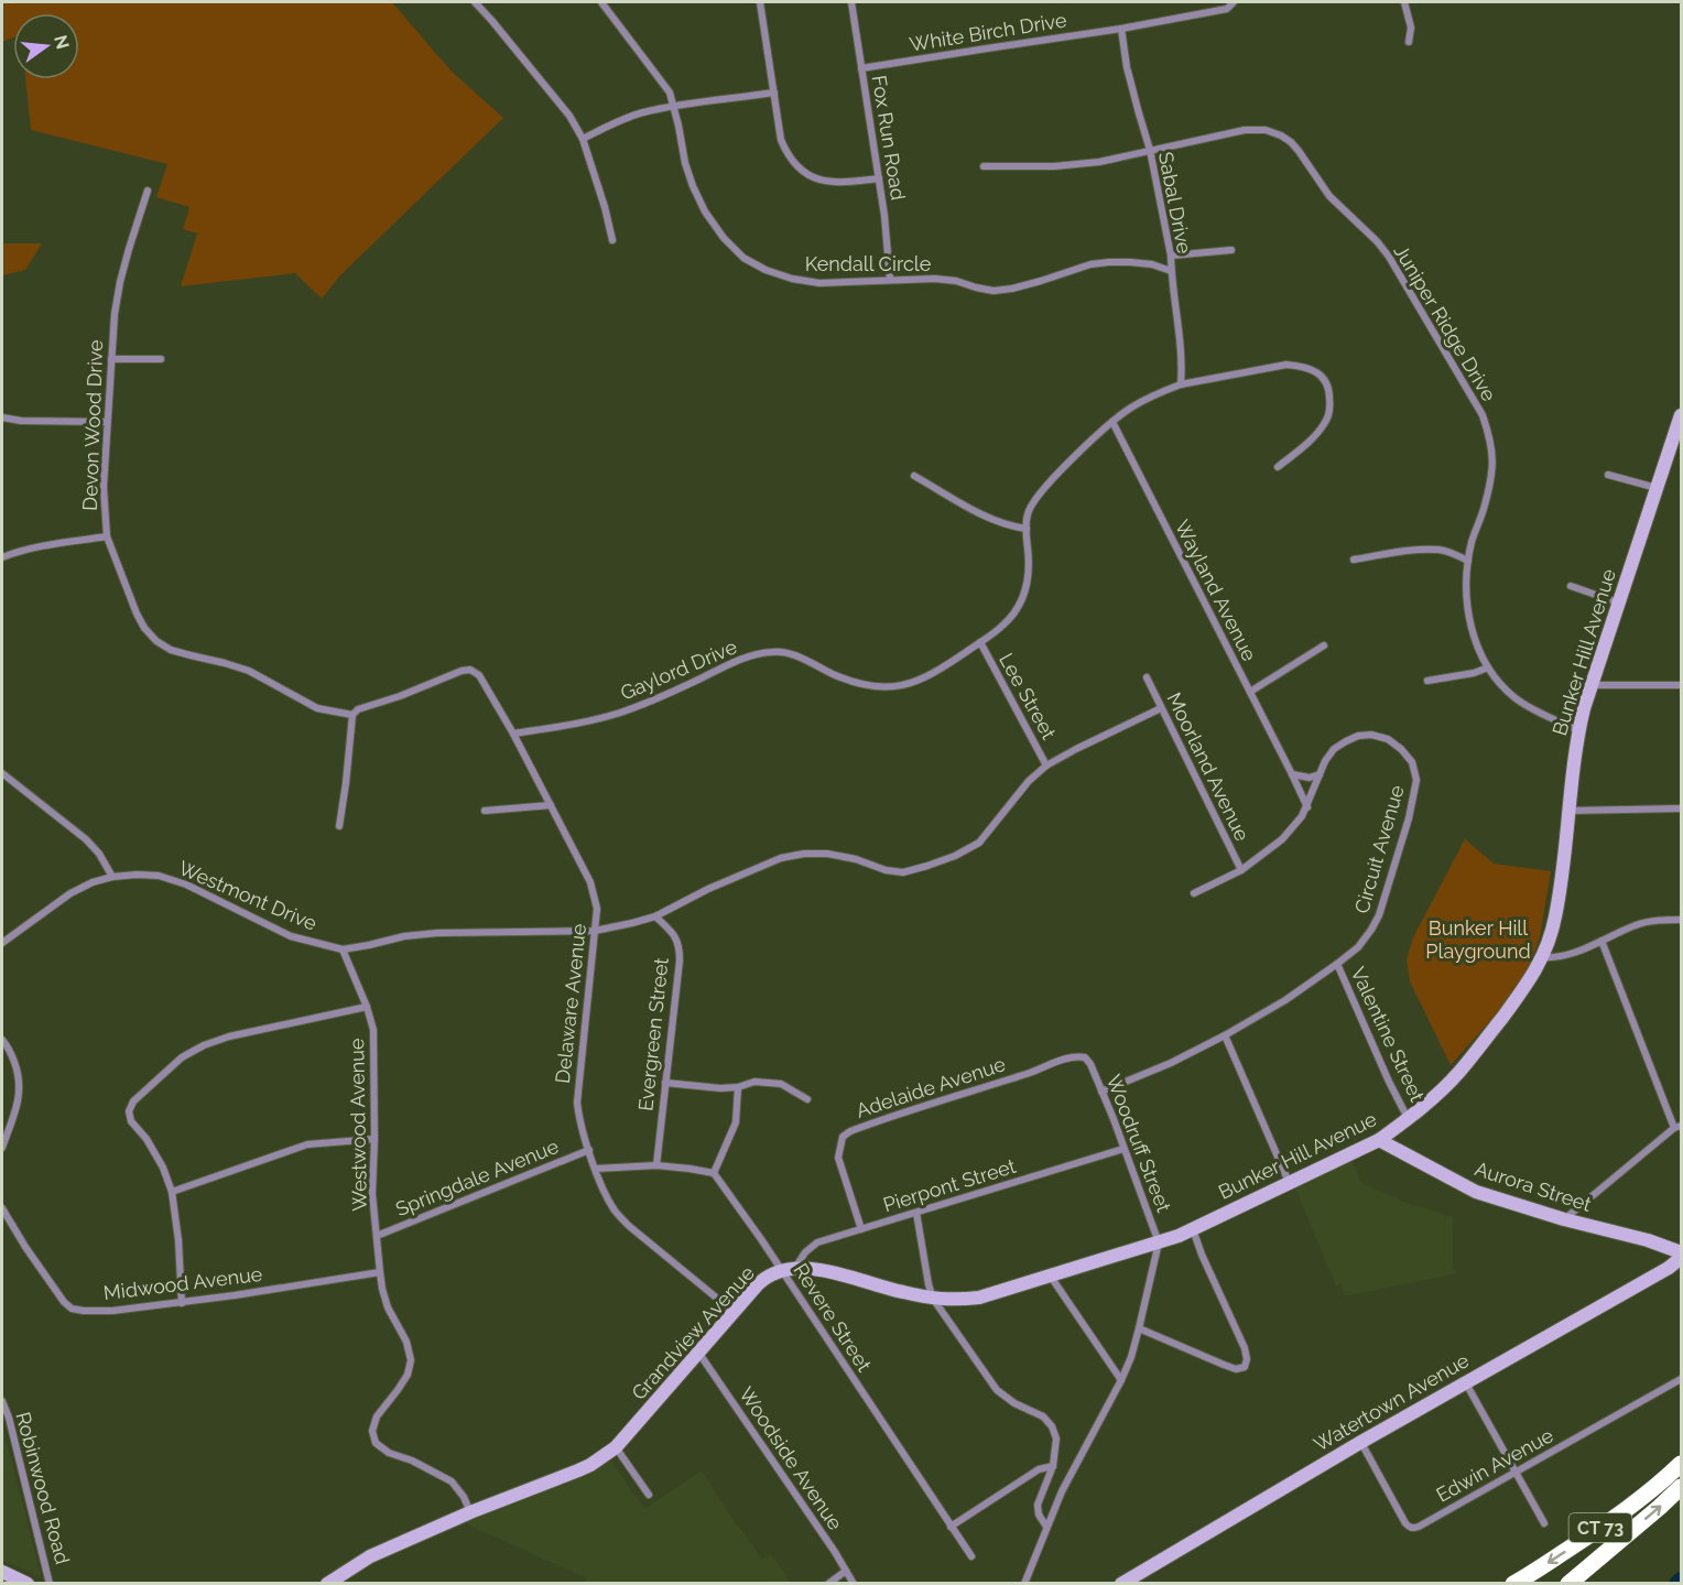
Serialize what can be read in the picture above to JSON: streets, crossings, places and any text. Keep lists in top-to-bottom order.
{
  "streets": {
    "highway": ["CT 73"],
    "main road": [
      "Bunker Hill Avenue",
      "Aurora Street",
      "Grandview Avenue",
      "Watertown Avenue"
    ],
    "street": [
      "White Birch Drive",
      "Fox Run Road",
      "Sabal Drive",
      "Kendall Circle",
      "Juniper Ridge Drive",
      "Devon Wood Drive",
      "Wayland Avenue",
      "Gaylord Drive",
      "Lee Street",
      "Moorland Avenue",
      "Circuit Avenue",
      "Westmont Drive",
      "Delaware Avenue",
      "Evergreen Street",
      "Valentine Street",
      "Adelaide Avenue",
      "Westwood Avenue",
      "Woodruff Street",
      "Springdale Avenue",
      "Pierpont Street",
      "Midwood Avenue",
      "Revere Street",
      "Woodside Avenue",
      "Edwin Avenue",
      "Robinwood Road"
    ]
  },
  "crossings": [
    ["White Birch Drive", "Fox Run Road"],
    ["White Birch Drive", "Sabal Drive"],
    ["Fox Run Road", "Kendall Circle"],
    ["Sabal Drive", "Kendall Circle"],
    ["Sabal Drive", "Juniper Ridge Drive"],
    ["Sabal Drive", "Gaylord Drive"],
    ["Juniper Ridge Drive", "Bunker Hill Avenue"],
    ["Devon Wood Drive", "Delaware Avenue"],
    ["Wayland Avenue", "Gaylord Drive"],
    ["Wayland Avenue", "Circuit Avenue"],
    ["Bunker Hill Avenue", "Valentine Street"],
    ["Bunker Hill Avenue", "Woodruff Street"],
    ["Bunker Hill Avenue", "Aurora Street"],
    ["Gaylord Drive", "Lee Street"],
    ["Gaylord Drive", "Delaware Avenue"],
    ["Moorland Avenue", "Circuit Avenue"],
    ["Circuit Avenue", "Valentine Street"],
    ["Circuit Avenue", "Woodruff Street"],
    ["Westmont Drive", "Westwood Avenue"],
    ["Delaware Avenue", "Springdale Avenue"],
    ["Delaware Avenue", "Grandview Avenue"],
    ["Adelaide Avenue", "Woodruff Street"],
    ["Adelaide Avenue", "Pierpont Street"],
    ["Westwood Avenue", "Springdale Avenue"],
    ["Westwood Avenue", "Midwood Avenue"],
    ["Westwood Avenue", "Grandview Avenue"],
    ["Woodruff Street", "Pierpont Street"],
    ["Pierpont Street", "Revere Street"],
    ["Pierpont Street", "Grandview Avenue"],
    ["Revere Street", "Grandview Avenue"],
    ["Grandview Avenue", "Woodside Avenue"],
    ["Watertown Avenue", "Edwin Avenue"]
  ],
  "parks": ["Bunker Hill Playground"],
  "north": "right"
}
